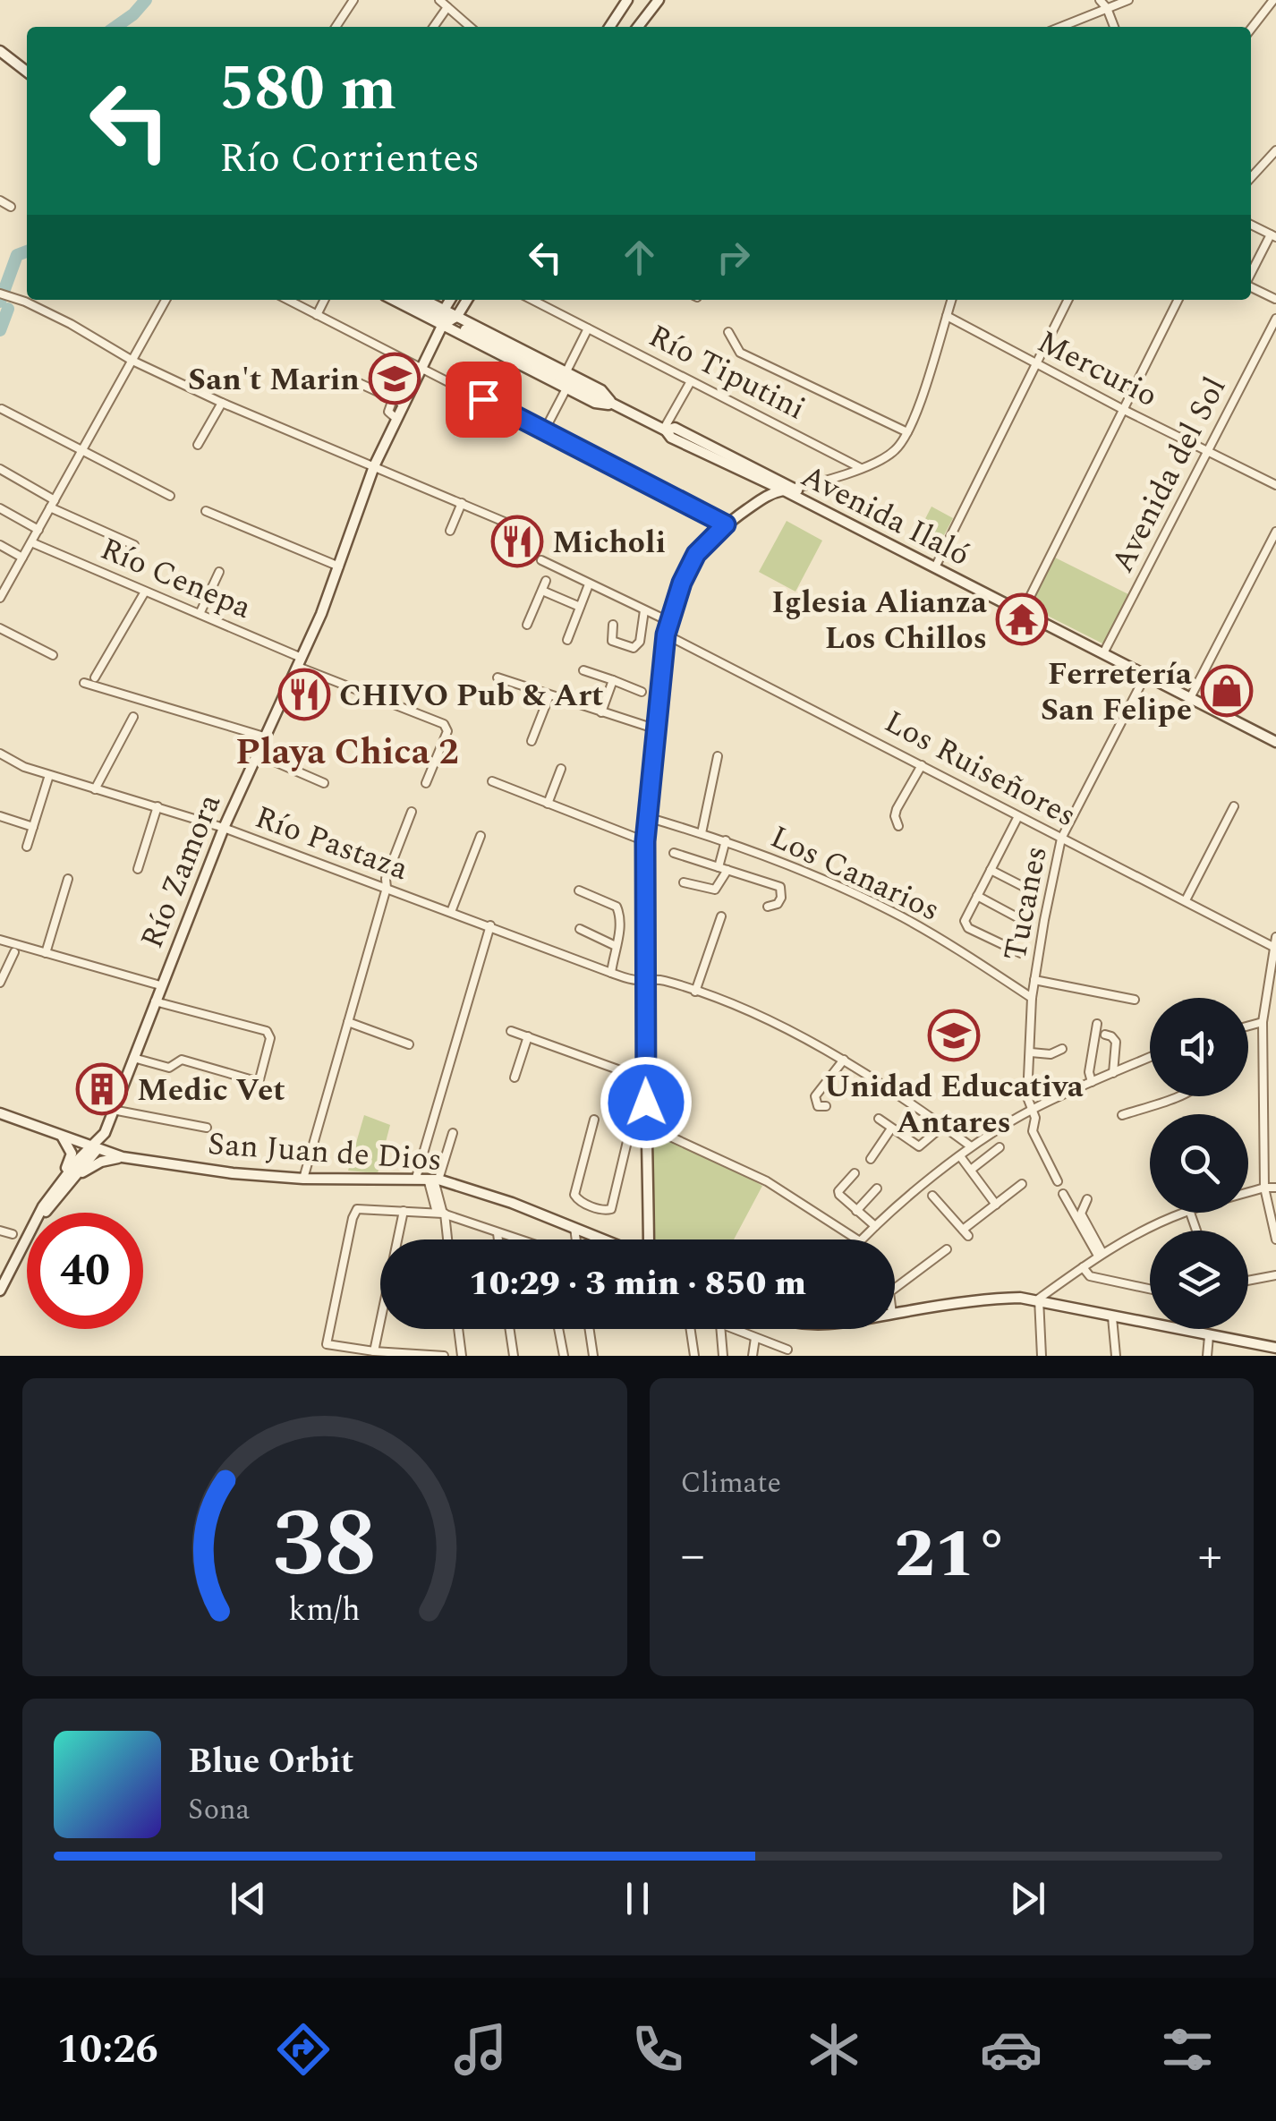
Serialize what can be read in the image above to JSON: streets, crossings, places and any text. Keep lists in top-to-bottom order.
{
  "streets": {
    "street": [
      "Mercurio",
      "Río Tiputini",
      "Avenida del Sol",
      "Avenida Ilaló",
      "Río Cenepa",
      "Los Ruiseñores",
      "Río Pastaza",
      "Río Zamora",
      "Los Canarios",
      "Tucanes",
      "San Juan de Dios"
    ]
  },
  "crossings": [
    ["Mercurio", "Avenida del Sol"],
    ["Avenida del Sol", "Avenida Ilaló"],
    ["Avenida Ilaló", "Tucanes"],
    ["Río Cenepa", "Río Zamora"],
    ["Los Ruiseñores", "Tucanes"],
    ["Río Pastaza", "Río Zamora"],
    ["Río Zamora", "San Juan de Dios"],
    ["Los Canarios", "Tucanes"]
  ],
  "districts": ["Playa Chica 2"],
  "places": {
    "school or university": ["San't Marin", "Unidad Educativa Antares"],
    "restaurant": ["Micholi", "CHIVO Pub & Art"],
    "temple": ["Iglesia Alianza Los Chillos"],
    "shop": ["Ferretería San Felipe"],
    "building": ["Medic Vet"]
  },
  "page": {
    "turn": ["580 m", "Río Corrientes"],
    "limit": "40",
    "trip": "10:29 · 3 min · 850 m",
    "tile": "Climate",
    "heat": ["−", "21°", "+"],
    "song": ["Blue Orbit", "Sona"],
    "tabs": "10:26",
    "gauge": ["38", "km/h"]
  }
}
